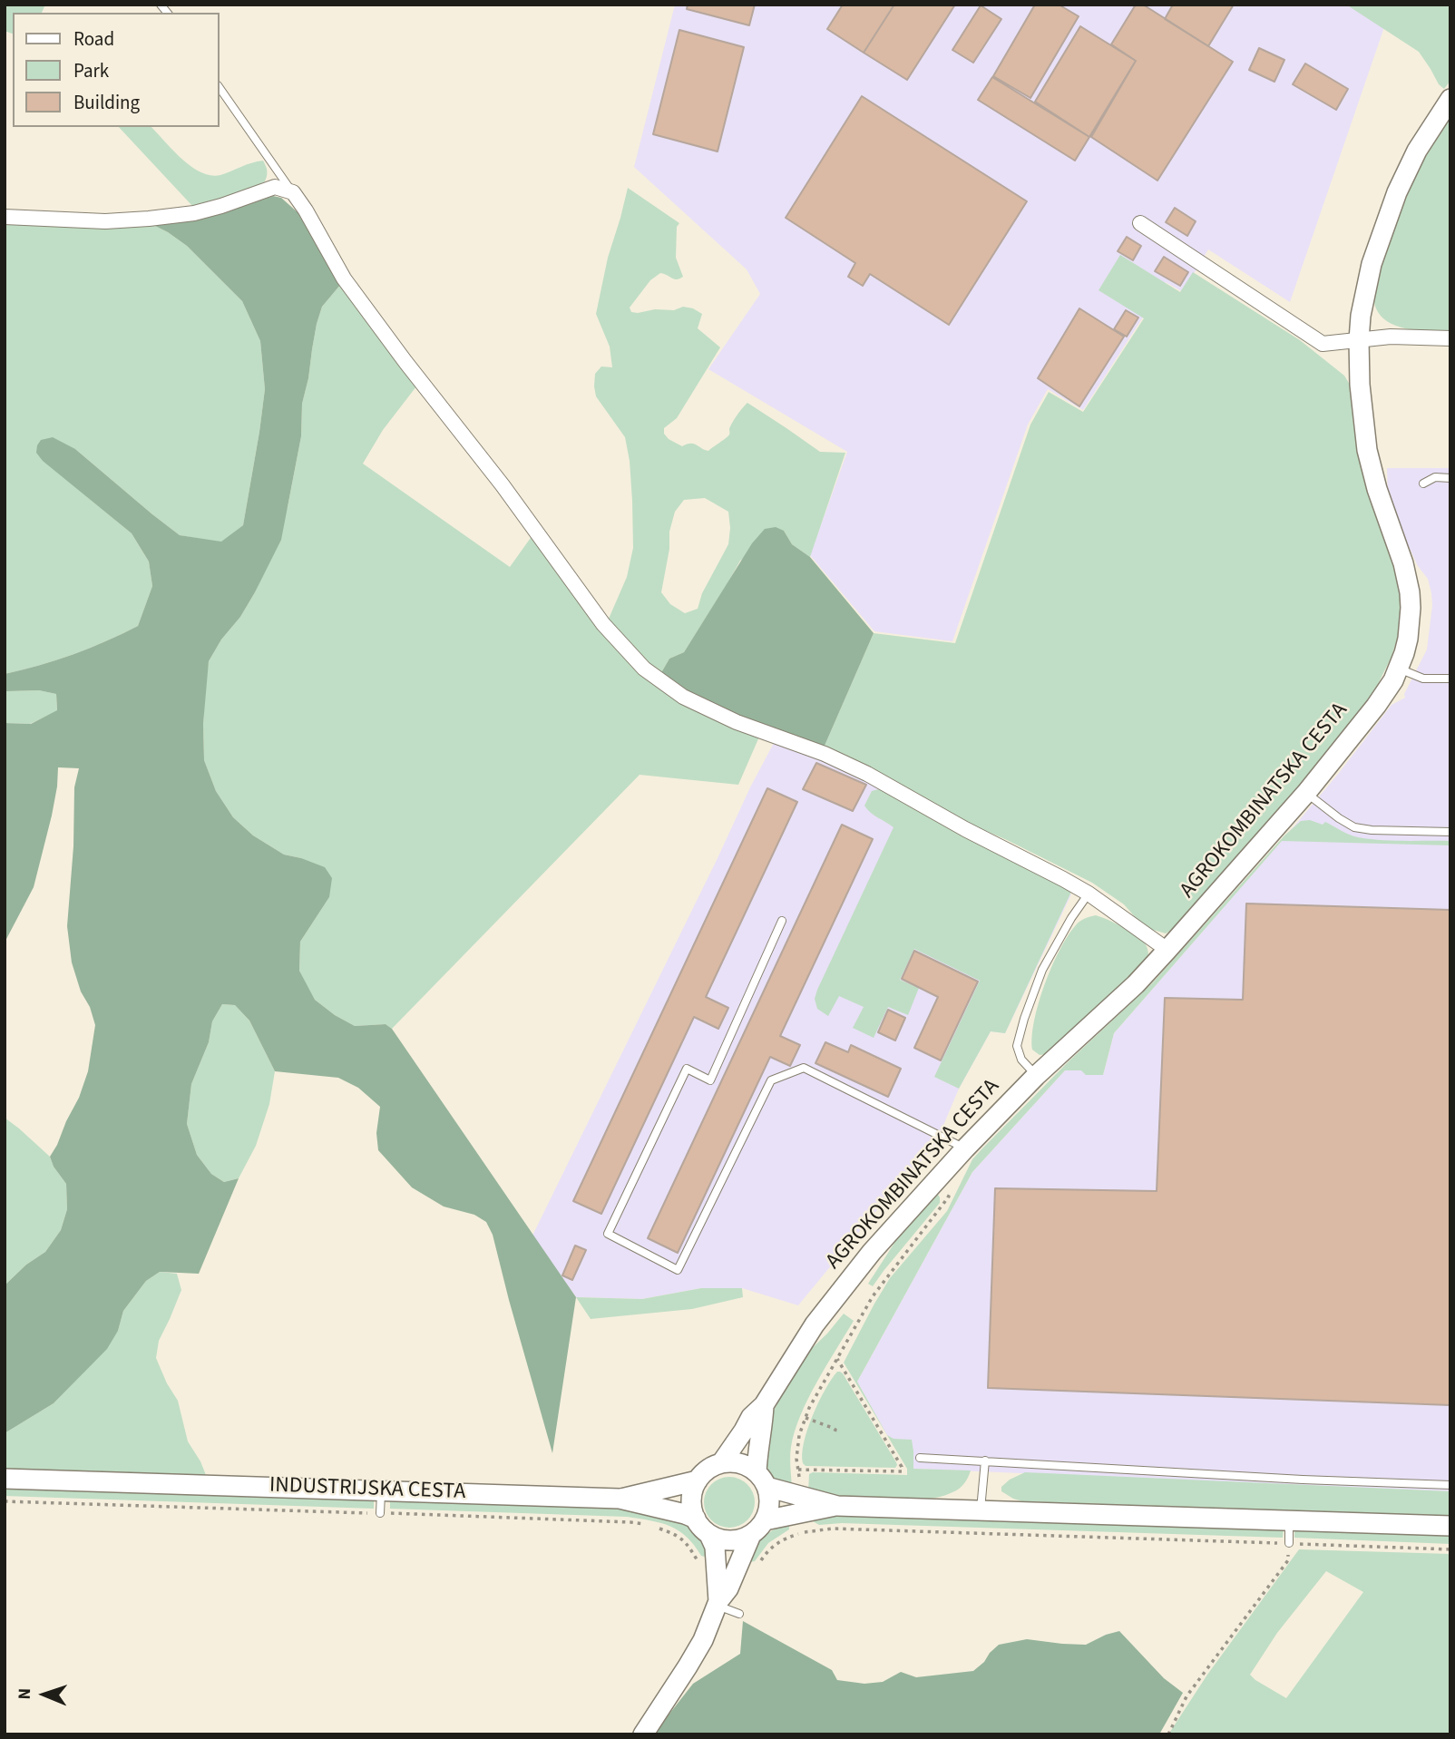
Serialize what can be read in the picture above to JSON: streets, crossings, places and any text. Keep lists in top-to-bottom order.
{
  "streets": {
    "street": ["AGROKOMBINATSKA CESTA", "INDUSTRIJSKA CESTA"]
  },
  "crossings": [
    ["AGROKOMBINATSKA CESTA", "INDUSTRIJSKA CESTA"]
  ],
  "legend": ["Road", "Park", "Building"],
  "north": "left"
}
